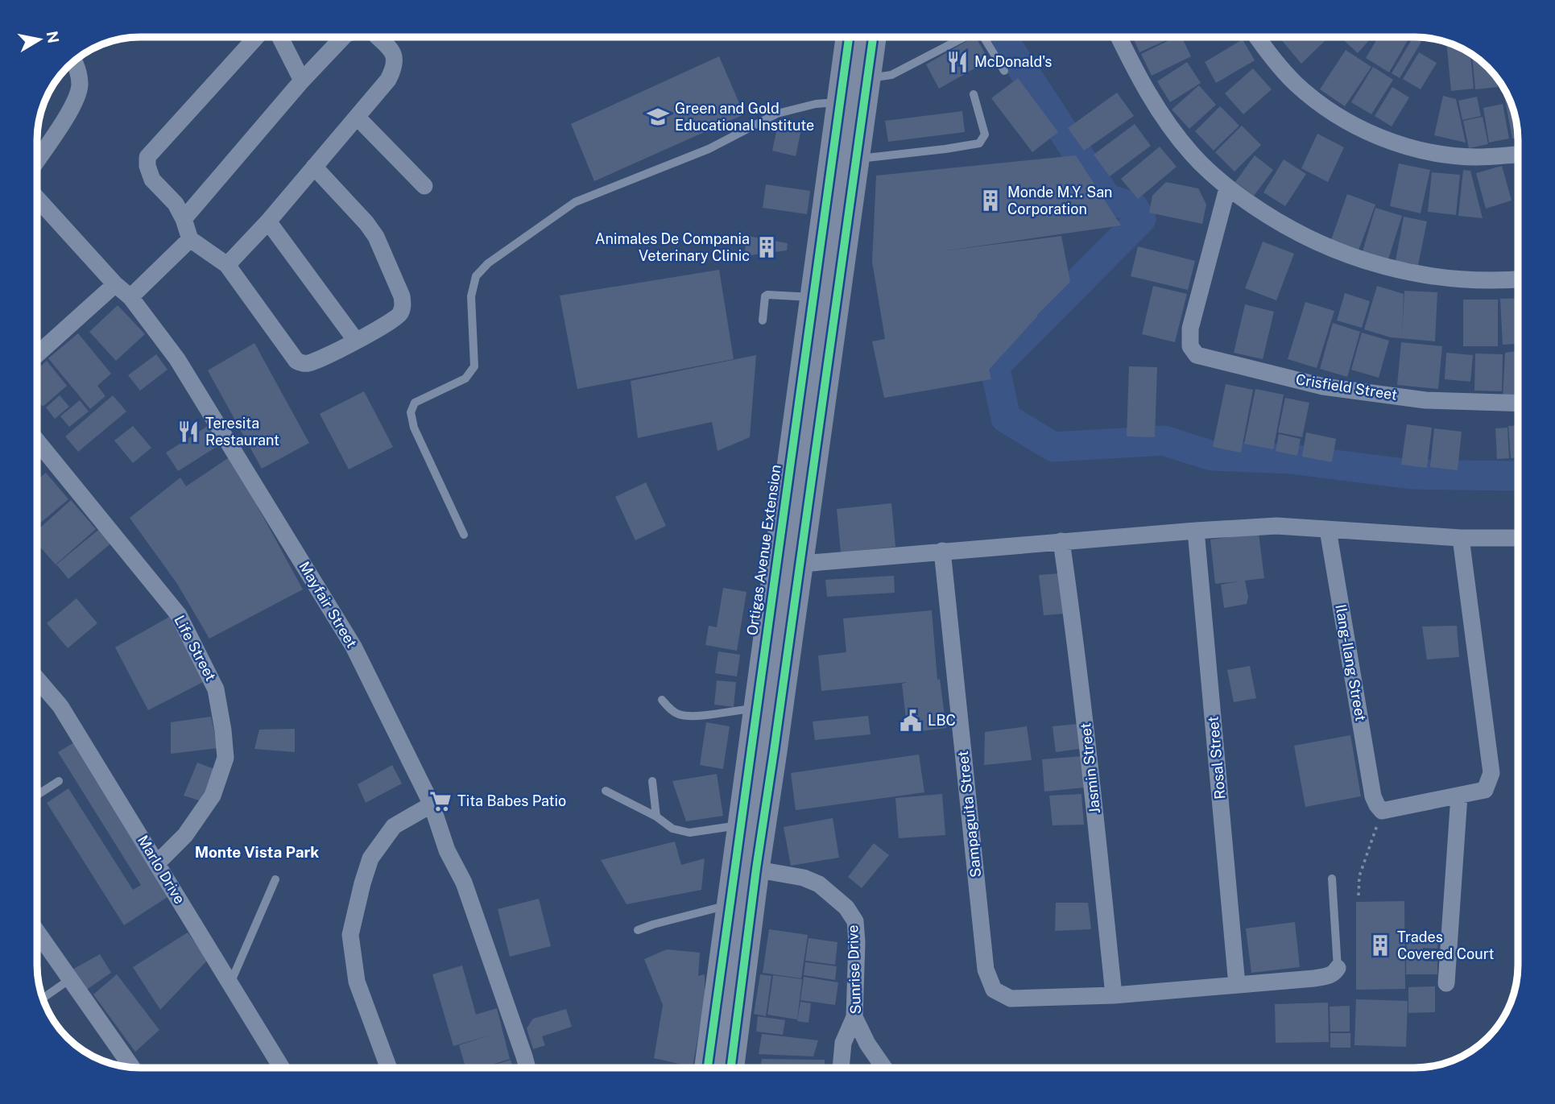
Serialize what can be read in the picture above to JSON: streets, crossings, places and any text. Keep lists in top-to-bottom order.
{
  "streets": {
    "main road": ["Ortigas Avenue Extension"],
    "street": [
      "Crisfield Street",
      "Mayfair Street",
      "Life Street",
      "Ilang-Ilang Street",
      "Rosal Street",
      "Jasmin Street",
      "Sampaguita Street",
      "Marlo Drive",
      "Sunrise Drive"
    ]
  },
  "crossings": [
    ["Ortigas Avenue Extension", "Sunrise Drive"],
    ["Life Street", "Marlo Drive"],
    ["Jasmin Street", "Sampaguita Street"]
  ],
  "districts": ["Monte Vista Park"],
  "places": {
    "restaurant": ["McDonald's", "Teresita Restaurant"],
    "school or university": ["Green and Gold Educational Institute"],
    "building": ["Monde M.Y. San Corporation", "Animales De Compania Veterinary Clinic", "Trades Covered Court"],
    "public building": ["LBC"],
    "supermarket": ["Tita Babes Patio"]
  },
  "north": "right"
}
